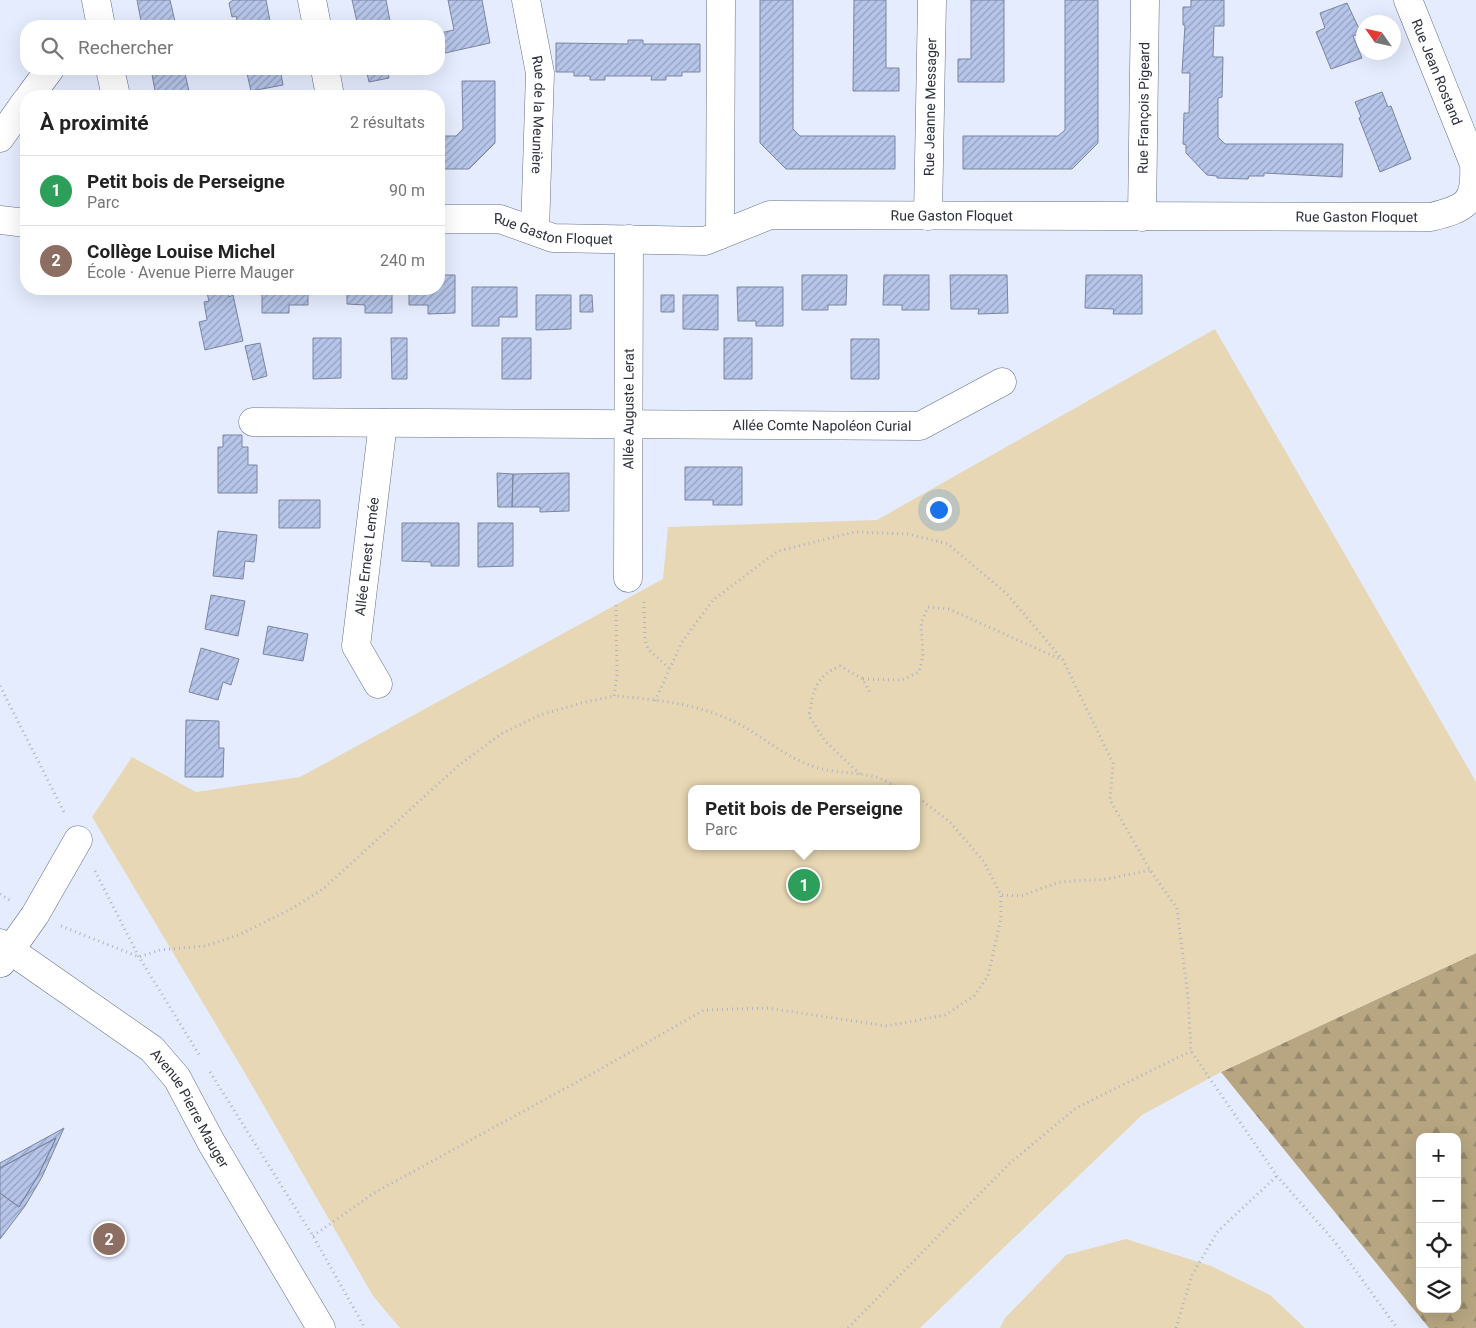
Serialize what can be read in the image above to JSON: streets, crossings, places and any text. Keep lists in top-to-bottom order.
{
  "streets": {
    "street": [
      "Rue Jean Rostand",
      "Rue Jeanne Messager",
      "Rue François Pigeard",
      "Rue de la Meunière",
      "Rue Gaston Floquet",
      "Allée Auguste Lerat",
      "Allée Comte Napoléon Curial",
      "Allée Ernest Lemée",
      "Avenue Pierre Mauger"
    ]
  },
  "crossings": [
    ["Rue Jean Rostand", "Rue Gaston Floquet"],
    ["Rue Jeanne Messager", "Rue Gaston Floquet"],
    ["Rue François Pigeard", "Rue Gaston Floquet"],
    ["Rue de la Meunière", "Rue Gaston Floquet"],
    ["Rue Gaston Floquet", "Allée Auguste Lerat"],
    ["Allée Auguste Lerat", "Allée Comte Napoléon Curial"]
  ],
  "north": "top left",
  "page": {
    "search": "Rechercher",
    "heading": ["À proximité", "2 résultats"],
    "list": [
      {
        "mark": "1",
        "name": "Petit bois de Perseigne",
        "note": "Parc",
        "value": "90 m"
      },
      {
        "mark": "2",
        "name": "Collège Louise Michel",
        "note": "École · Avenue Pierre Mauger",
        "value": "240 m"
      }
    ],
    "popup": ["Petit bois de Perseigne", "Parc"],
    "pins": ["1", "2"],
    "map_buttons": ["+", "−"]
  }
}
